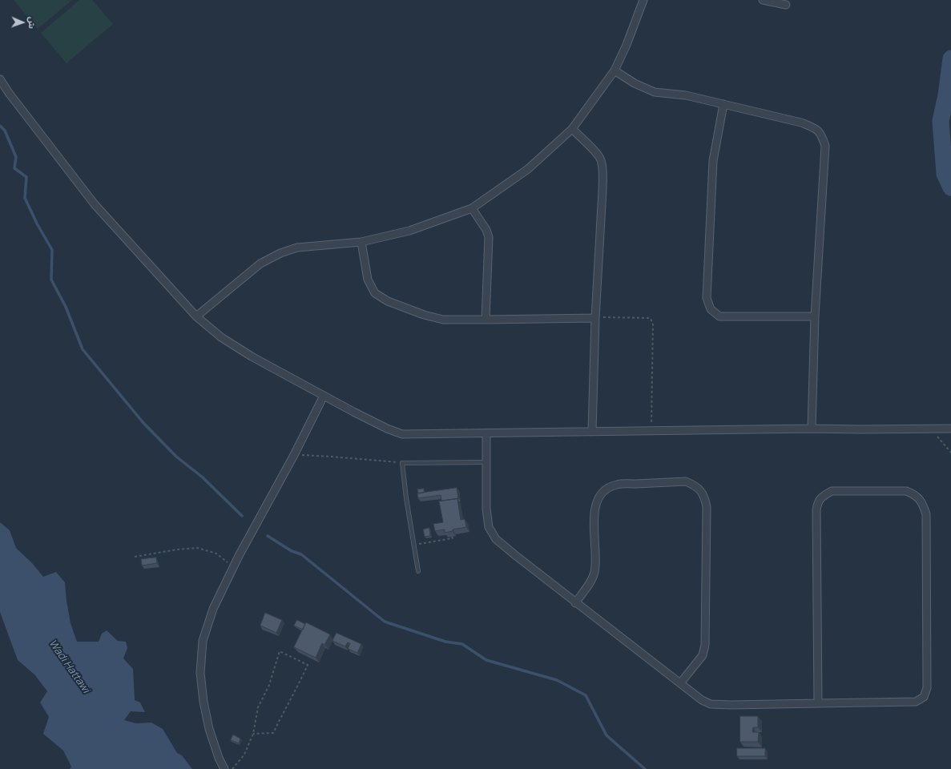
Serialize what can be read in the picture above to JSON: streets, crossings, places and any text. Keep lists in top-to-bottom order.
{
  "water": ["Wadi Hattawi"],
  "north": "right"
}
